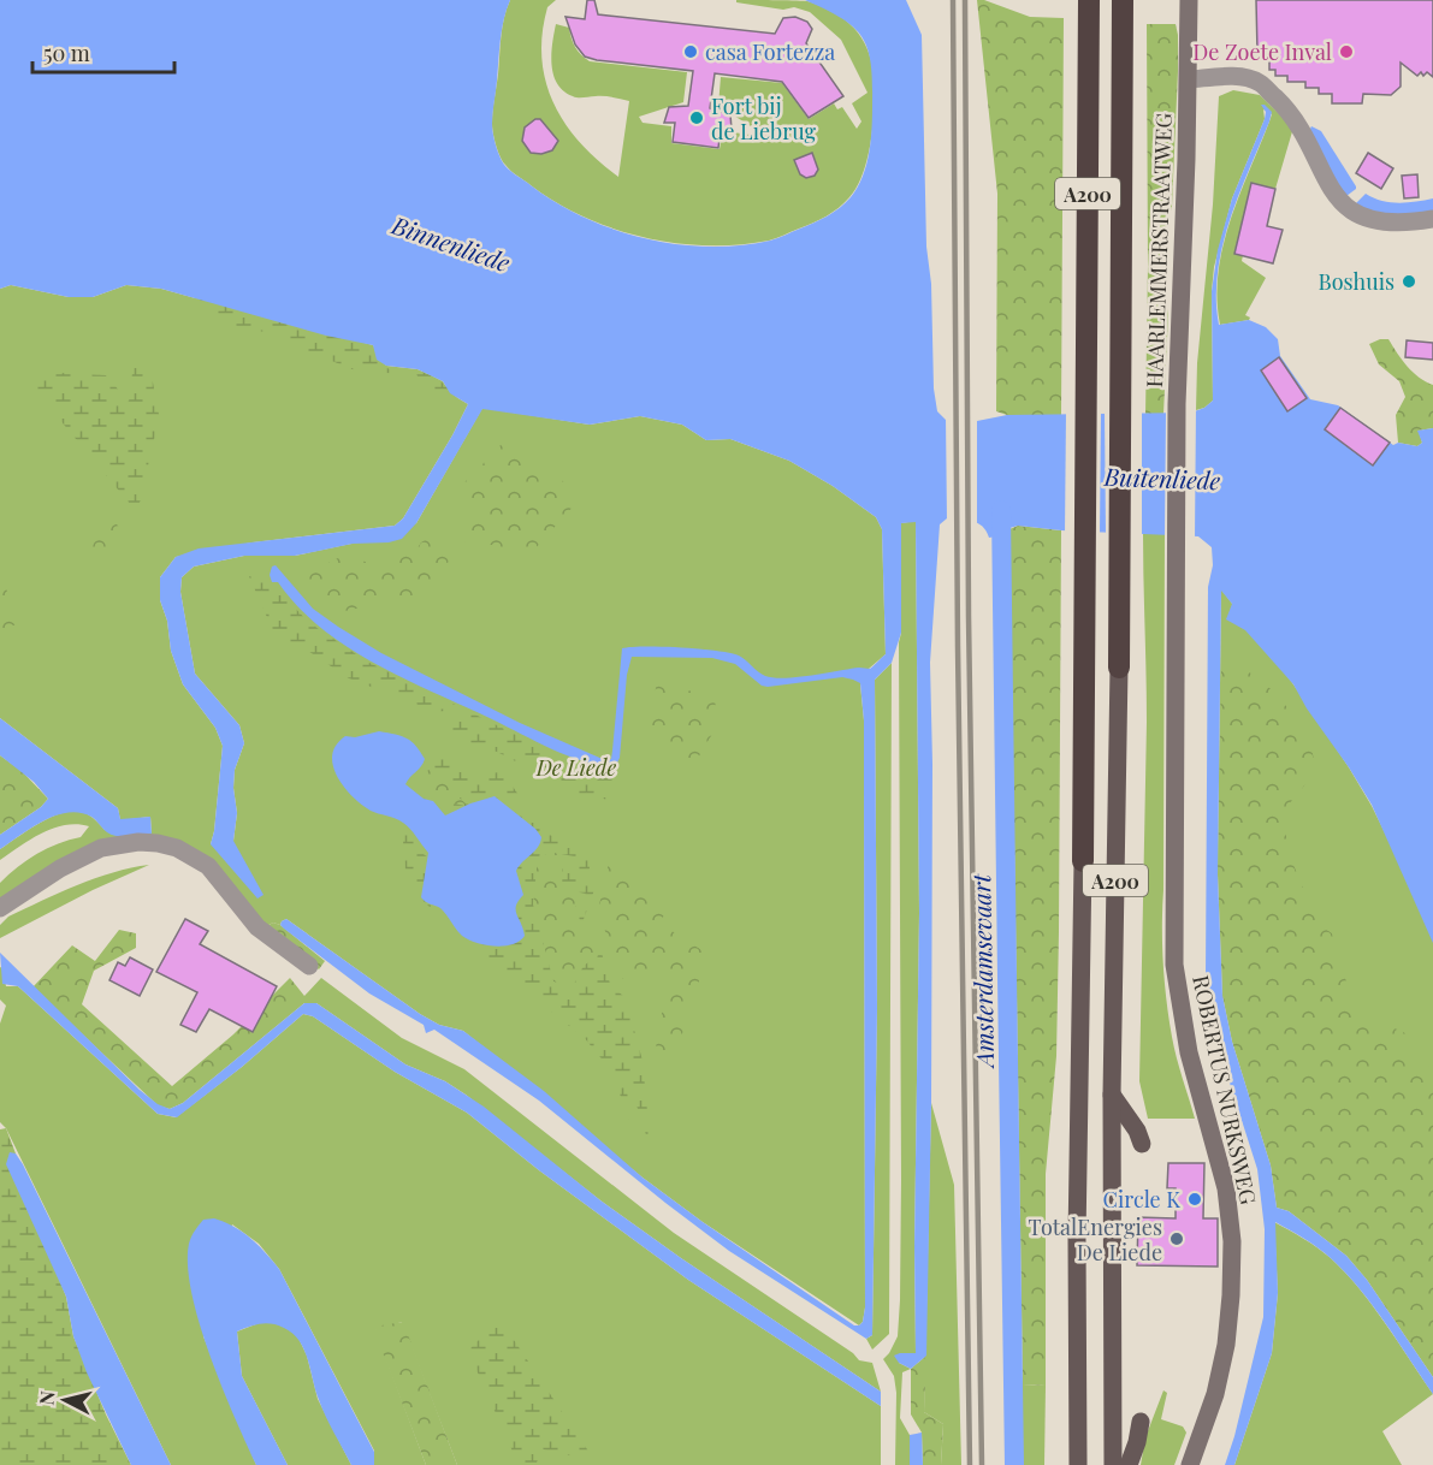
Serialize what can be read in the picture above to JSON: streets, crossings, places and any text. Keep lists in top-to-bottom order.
{
  "streets": {
    "highway": ["A200"],
    "main road": ["HAARLEMMERSTRAATWEG", "ROBERTUS NURKSWEG"]
  },
  "crossings": [
    ["HAARLEMMERSTRAATWEG", "ROBERTUS NURKSWEG"]
  ],
  "water": ["Binnenliede", "Buitenliede", "Amsterdamsevaart"],
  "parks": ["De Liede"],
  "places": [
    "casa Fortezza",
    "De Zoete Inval",
    "Fort bij de Liebrug",
    "Boshuis",
    "Circle K",
    "TotalEnergies De Liede"
  ],
  "scale_bar": "50 m",
  "north": "left"
}
